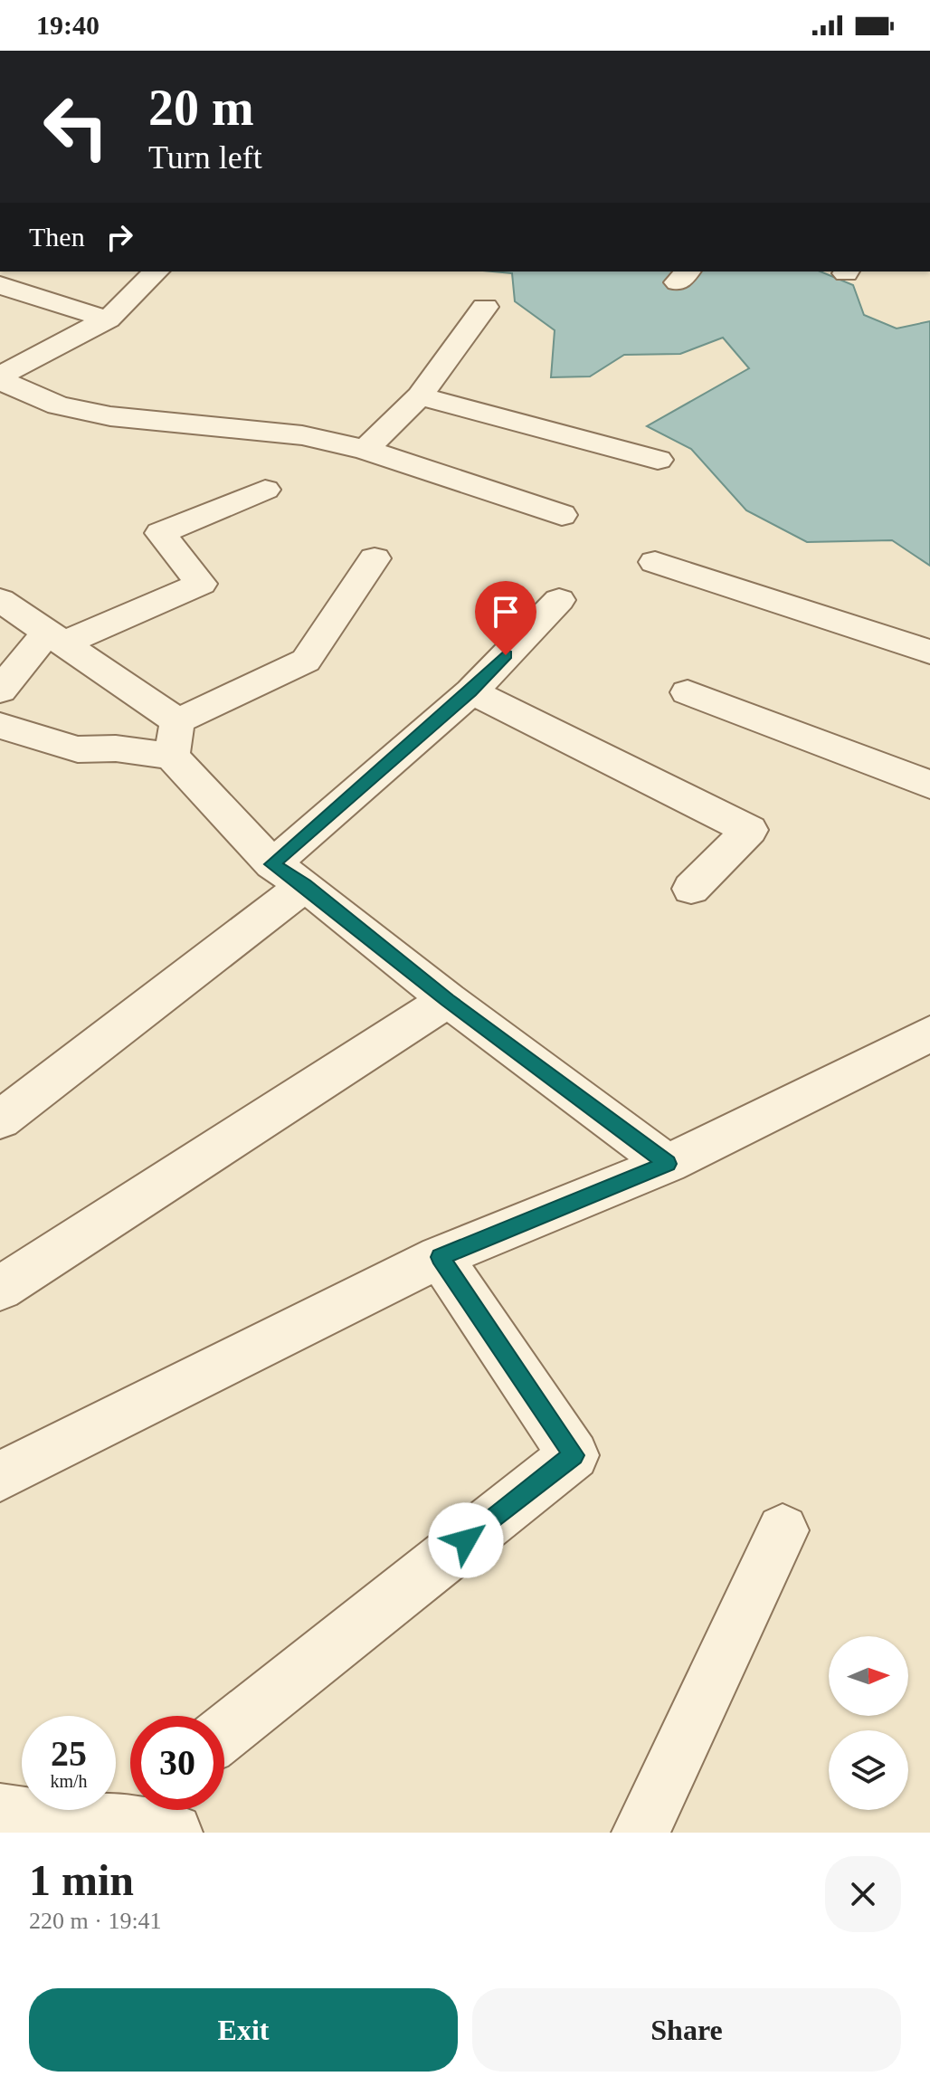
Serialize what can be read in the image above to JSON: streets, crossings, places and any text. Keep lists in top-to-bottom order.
{
  "north": "right",
  "page": {
    "status": "19:40",
    "turn": ["20 m", "Turn left"],
    "then": "Then",
    "speed": "25 km/h",
    "limit": "30",
    "heading": ["1 min", "220 m · 19:41"],
    "buttons": ["Exit", "Share"]
  }
}
